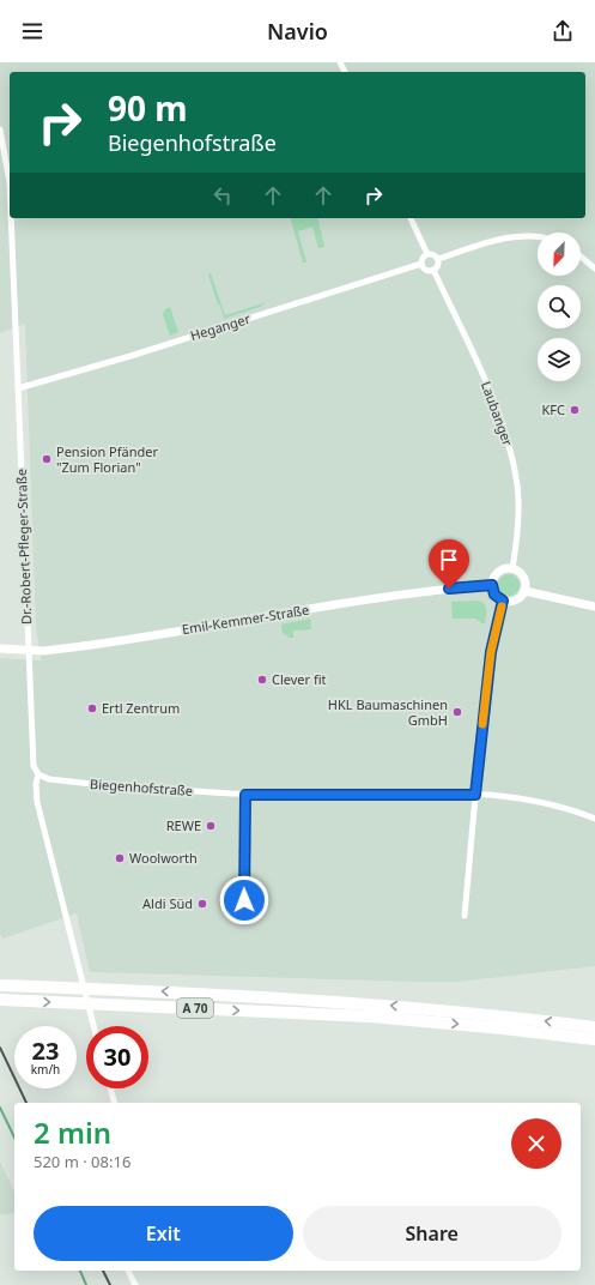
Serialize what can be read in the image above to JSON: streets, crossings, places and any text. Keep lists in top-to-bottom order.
{
  "streets": {
    "highway": ["A 70"],
    "street": [
      "Heganger",
      "Laubanger",
      "Dr.-Robert-Pfleger-Straße",
      "Emil-Kemmer-Straße",
      "Biegenhofstraße"
    ]
  },
  "crossings": [
    ["Heganger", "Laubanger"],
    ["Heganger", "Dr.-Robert-Pfleger-Straße"],
    ["Laubanger", "Emil-Kemmer-Straße"],
    ["Dr.-Robert-Pfleger-Straße", "Emil-Kemmer-Straße"],
    ["Dr.-Robert-Pfleger-Straße", "Biegenhofstraße"]
  ],
  "places": [
    "KFC",
    "Pension Pfänder \"Zum Florian\"",
    "Clever fit",
    "Ertl Zentrum",
    "HKL Baumaschinen GmbH",
    "REWE",
    "Woolworth",
    "Aldi Süd"
  ],
  "north": "bottom left",
  "page": {
    "header": "Navio",
    "turn": ["90 m", "Biegenhofstraße"],
    "speed": "23 km/h",
    "limit": "30",
    "heading": ["2 min", "520 m · 08:16"],
    "buttons": ["Exit", "Share"]
  }
}
